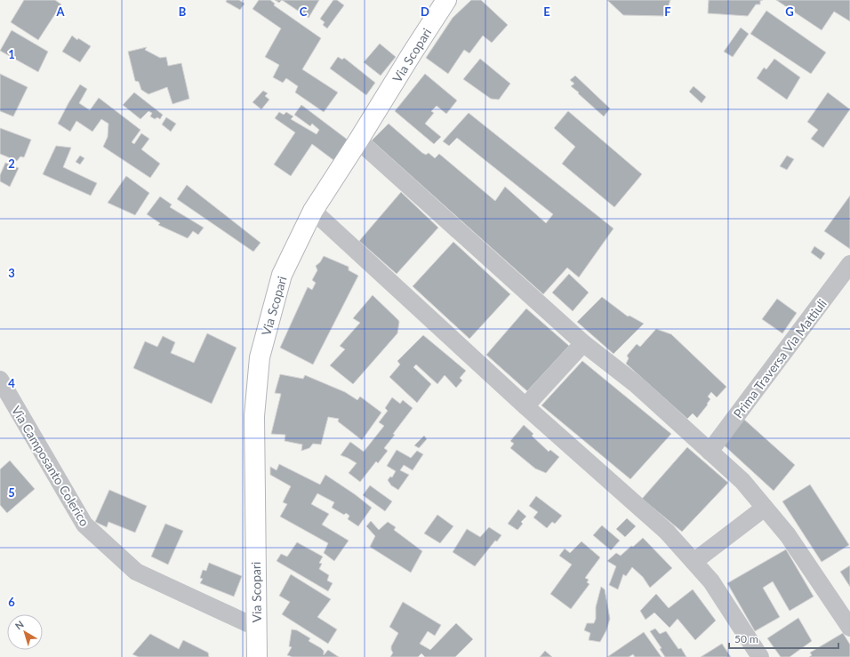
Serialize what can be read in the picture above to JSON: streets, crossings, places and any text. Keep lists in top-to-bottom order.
{
  "streets": {
    "street": ["Via Scopari", "Prima Traversa Via Mattiuli", "Via Camposanto Colerico"]
  },
  "crossings": [
    ["Via Scopari", "Via Camposanto Colerico"]
  ],
  "scale_bar": "50 m",
  "north": "top left",
  "grid": {
    "columns": [
      "A",
      "B",
      "C",
      "D",
      "E",
      "F",
      "G"
    ],
    "rows": [
      "1",
      "2",
      "3",
      "4",
      "5",
      "6"
    ]
  }
}
